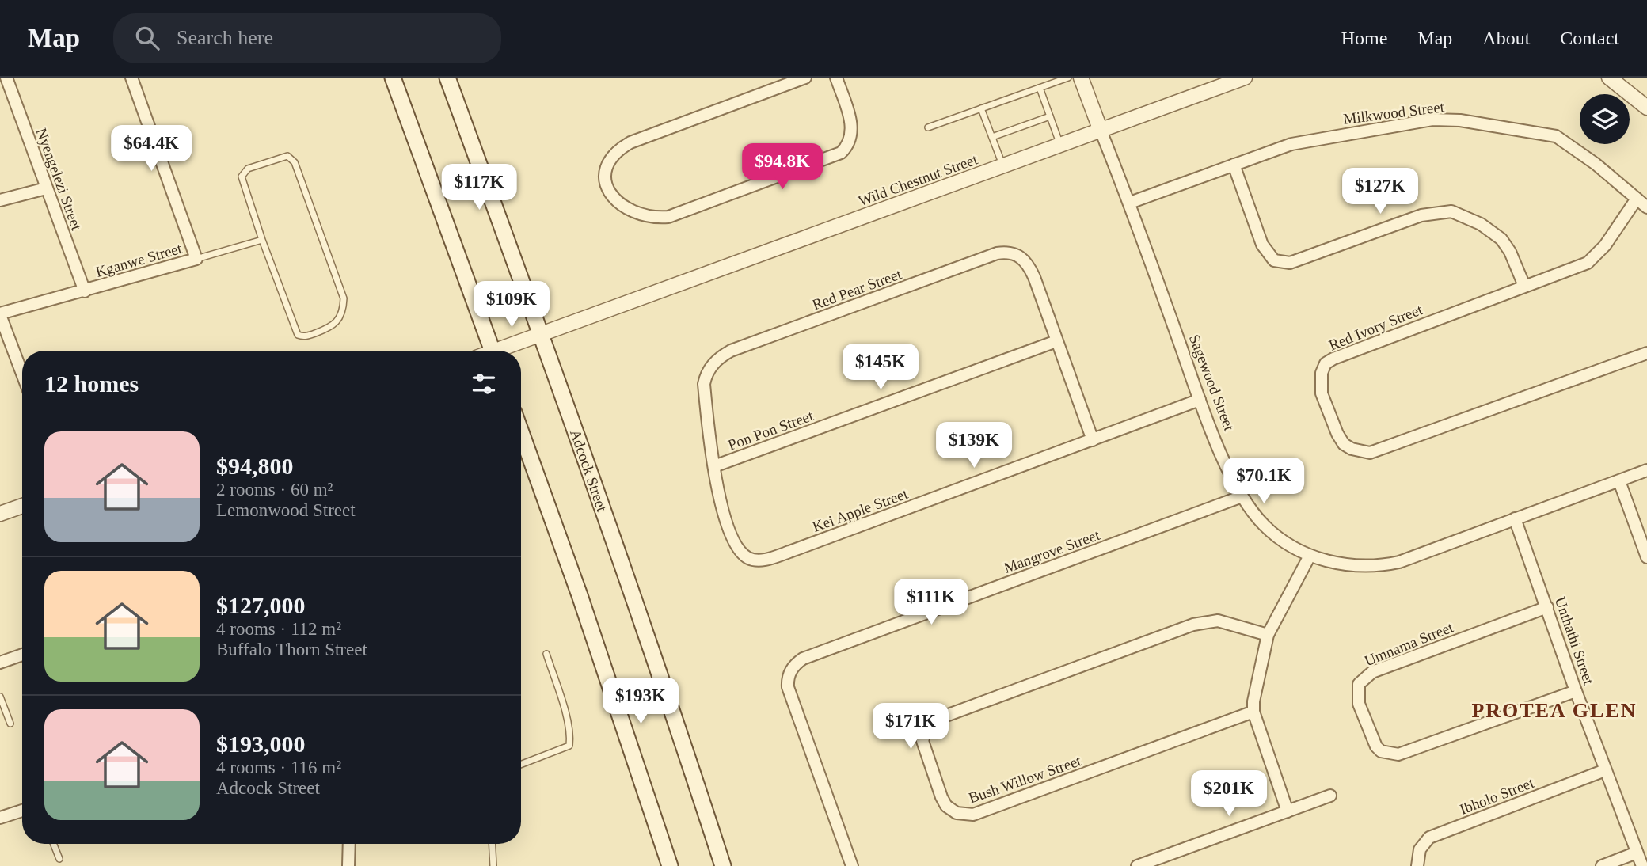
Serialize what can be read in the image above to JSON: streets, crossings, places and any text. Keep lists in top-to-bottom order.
{
  "streets": {
    "main road": ["Adcock Street"],
    "street": [
      "Milkwood Street",
      "Nyengelezi Street",
      "Wild Chestnut Street",
      "Kganwe Street",
      "Red Pear Street",
      "Red Ivory Street",
      "Sagewood Street",
      "Pon Pon Street",
      "Kei Apple Street",
      "Mangrove Street",
      "Unthathi Street",
      "Umnama Street",
      "Bush Willow Street",
      "Ibholo Street"
    ]
  },
  "crossings": [
    ["Milkwood Street", "Red Ivory Street"],
    ["Milkwood Street", "Sagewood Street"],
    ["Nyengelezi Street", "Kganwe Street"],
    ["Wild Chestnut Street", "Sagewood Street"],
    ["Wild Chestnut Street", "Adcock Street"],
    ["Red Pear Street", "Pon Pon Street"],
    ["Red Pear Street", "Kei Apple Street"],
    ["Sagewood Street", "Kei Apple Street"],
    ["Sagewood Street", "Mangrove Street"],
    ["Sagewood Street", "Unthathi Street"],
    ["Unthathi Street", "Umnama Street"],
    ["Unthathi Street", "Ibholo Street"]
  ],
  "districts": ["PROTEA GLEN"],
  "page": {
    "header": "Map",
    "search": "Search here",
    "nav": [
      "Home",
      "Map",
      "About",
      "Contact"
    ],
    "price": [
      "$64.4K",
      "$94.8K",
      "$117K",
      "$127K",
      "$109K",
      "$145K",
      "$139K",
      "$70.1K",
      "$111K",
      "$193K",
      "$171K",
      "$201K"
    ],
    "heading": "12 homes",
    "list": [
      {
        "name": "$94,800",
        "note": "2 rooms · 60 m² · Lemonwood Street"
      },
      {
        "name": "$127,000",
        "note": "4 rooms · 112 m² · Buffalo Thorn Street"
      },
      {
        "name": "$193,000",
        "note": "4 rooms · 116 m² · Adcock Street"
      }
    ]
  }
}
